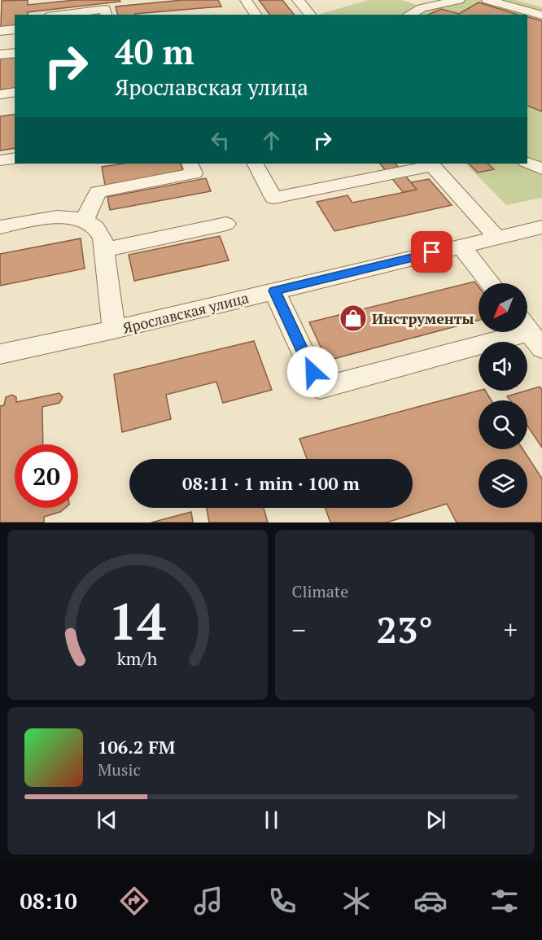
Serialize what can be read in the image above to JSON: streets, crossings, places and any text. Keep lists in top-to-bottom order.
{
  "streets": {
    "street": ["Ярославская улица"]
  },
  "places": {
    "shop": ["Инструменты"]
  },
  "north": "bottom left",
  "page": {
    "turn": ["40 m", "Ярославская улица"],
    "limit": "20",
    "trip": "08:11 · 1 min · 100 m",
    "tile": "Climate",
    "heat": ["−", "23°", "+"],
    "song": ["106.2 FM", "Music"],
    "tabs": "08:10",
    "gauge": ["14", "km/h"]
  }
}
